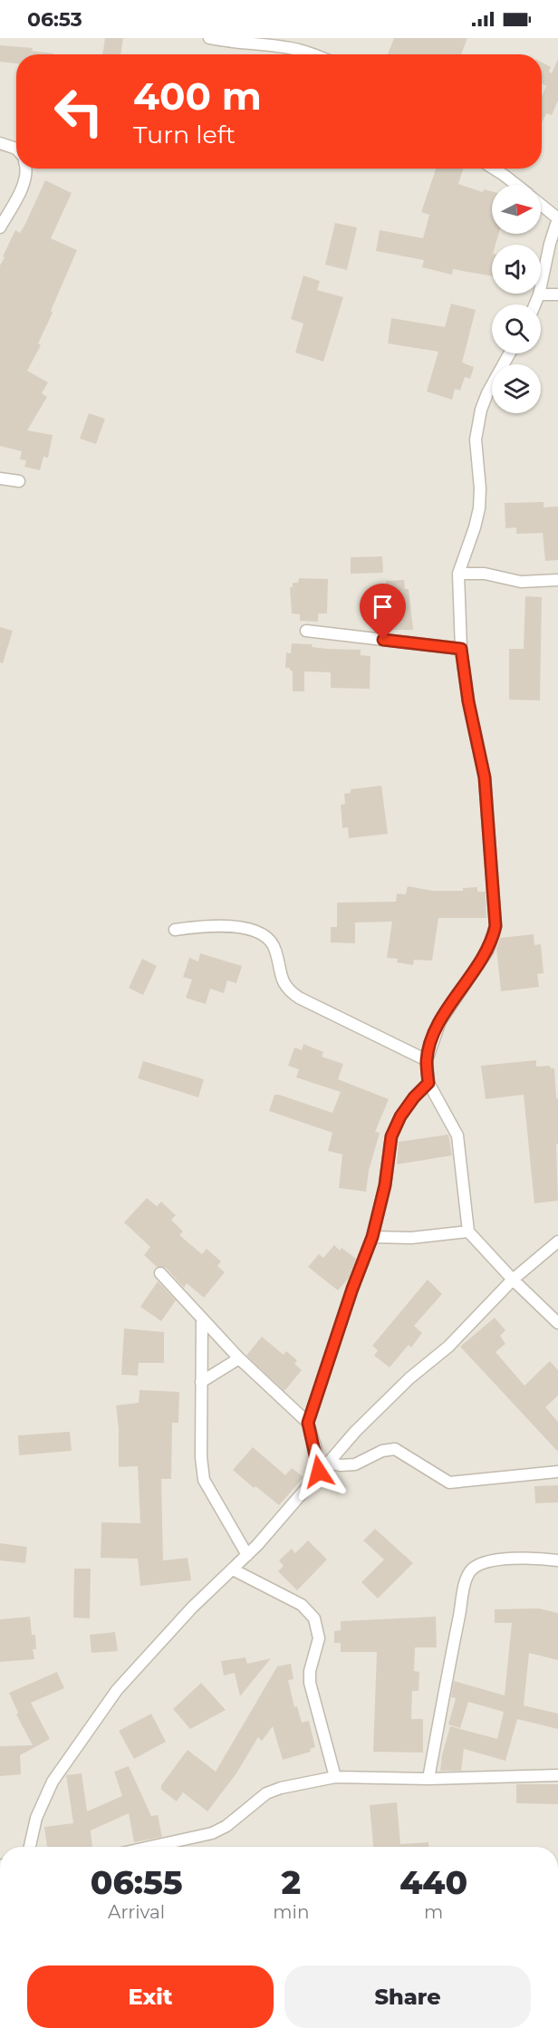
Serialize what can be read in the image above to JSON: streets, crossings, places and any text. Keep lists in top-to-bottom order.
{
  "north": "right",
  "page": {
    "status": "06:53",
    "turn": ["400 m", "Turn left"],
    "eta": [
      "06:55",
      "Arrival",
      "2",
      "min",
      "440",
      "m"
    ],
    "buttons": ["Exit", "Share"]
  }
}
